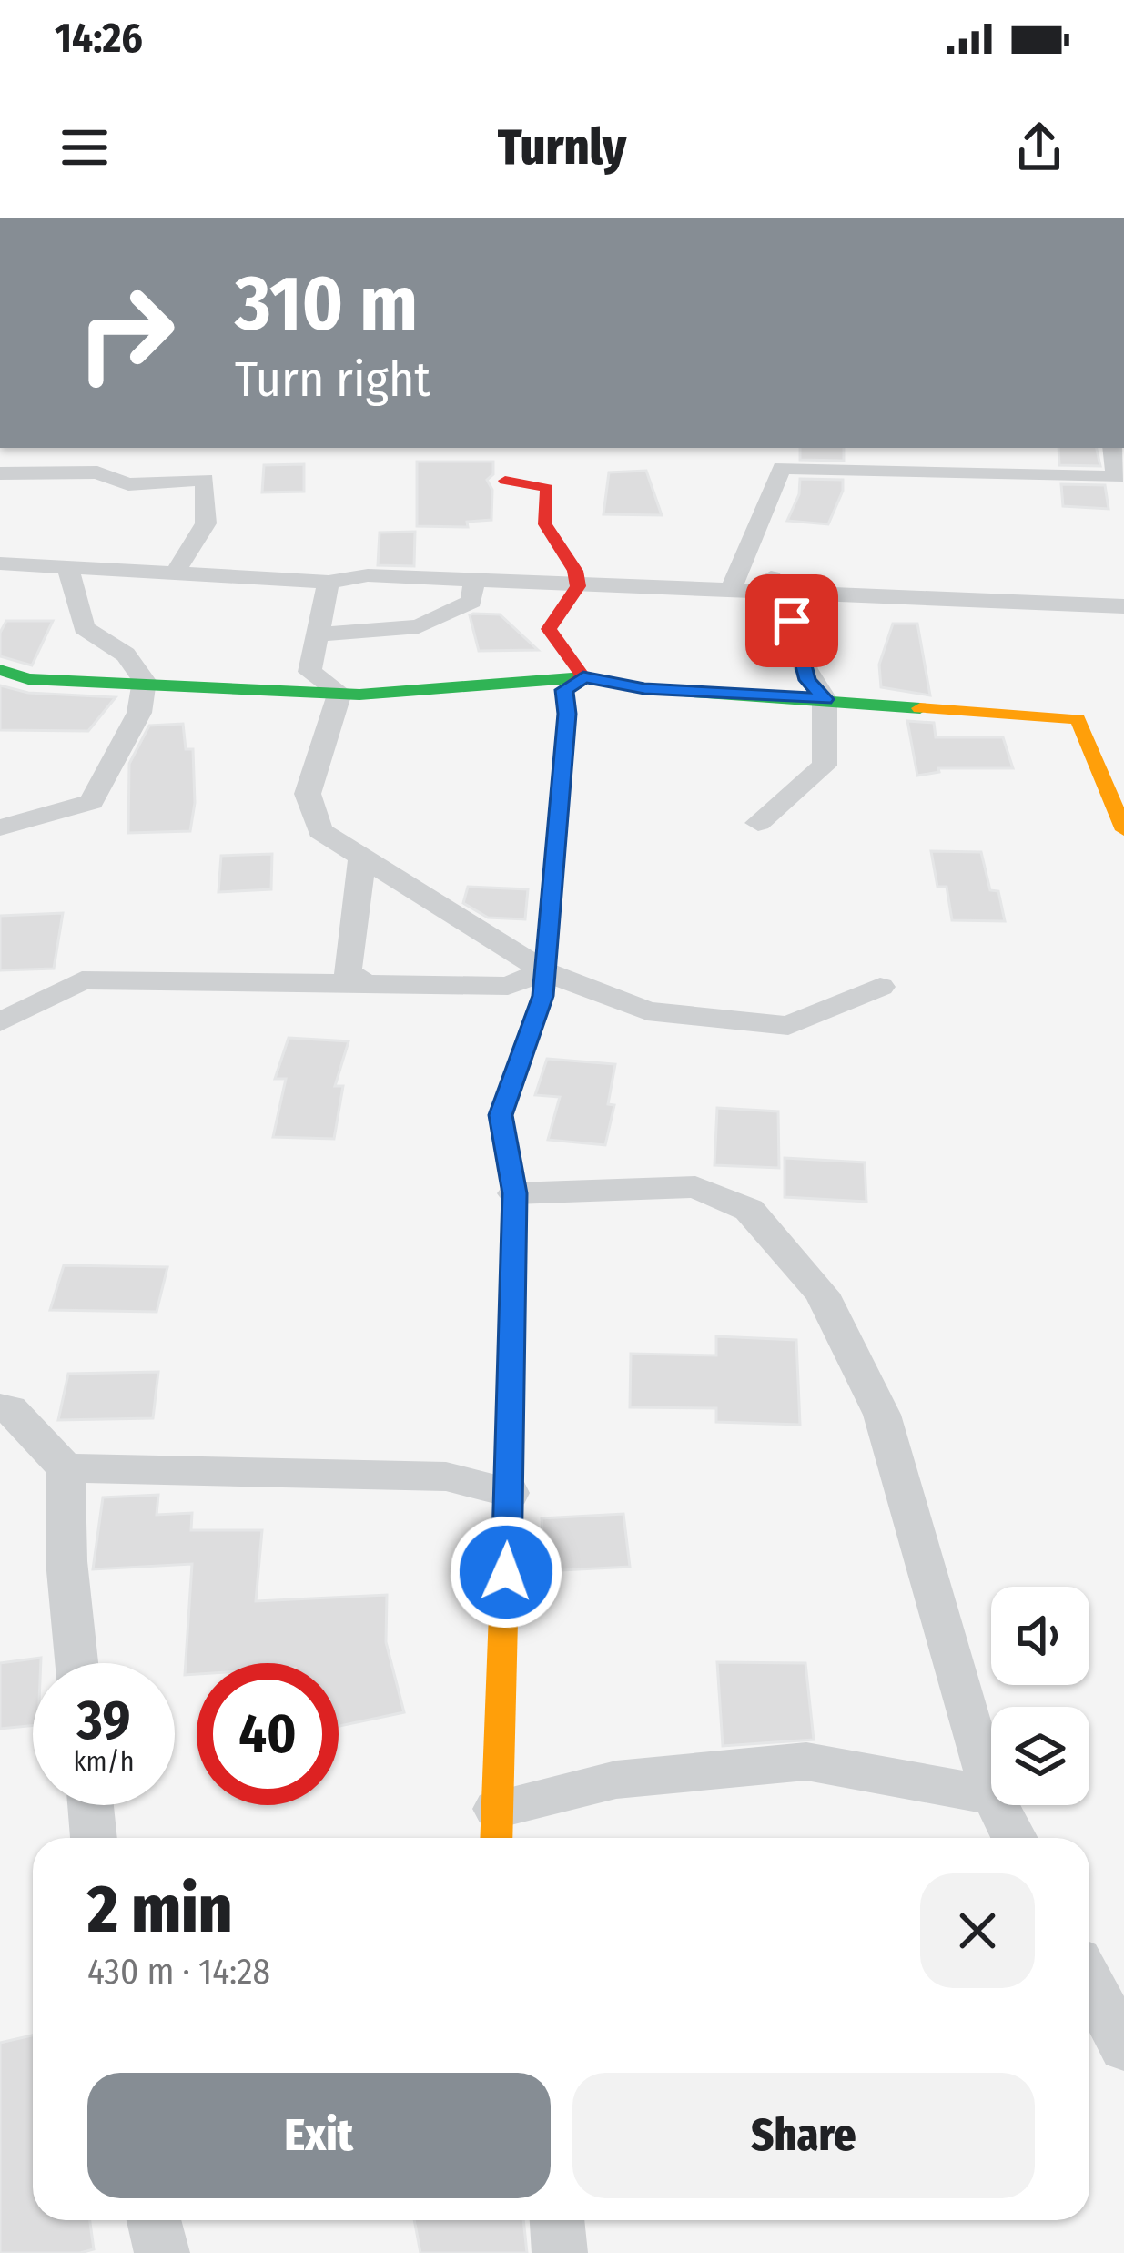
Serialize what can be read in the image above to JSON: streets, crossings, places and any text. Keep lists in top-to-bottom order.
{
  "page": {
    "status": "14:26",
    "header": "Turnly",
    "turn": ["310 m", "Turn right"],
    "speed": "39 km/h",
    "limit": "40",
    "heading": ["2 min", "430 m · 14:28"],
    "buttons": ["Exit", "Share"]
  }
}
